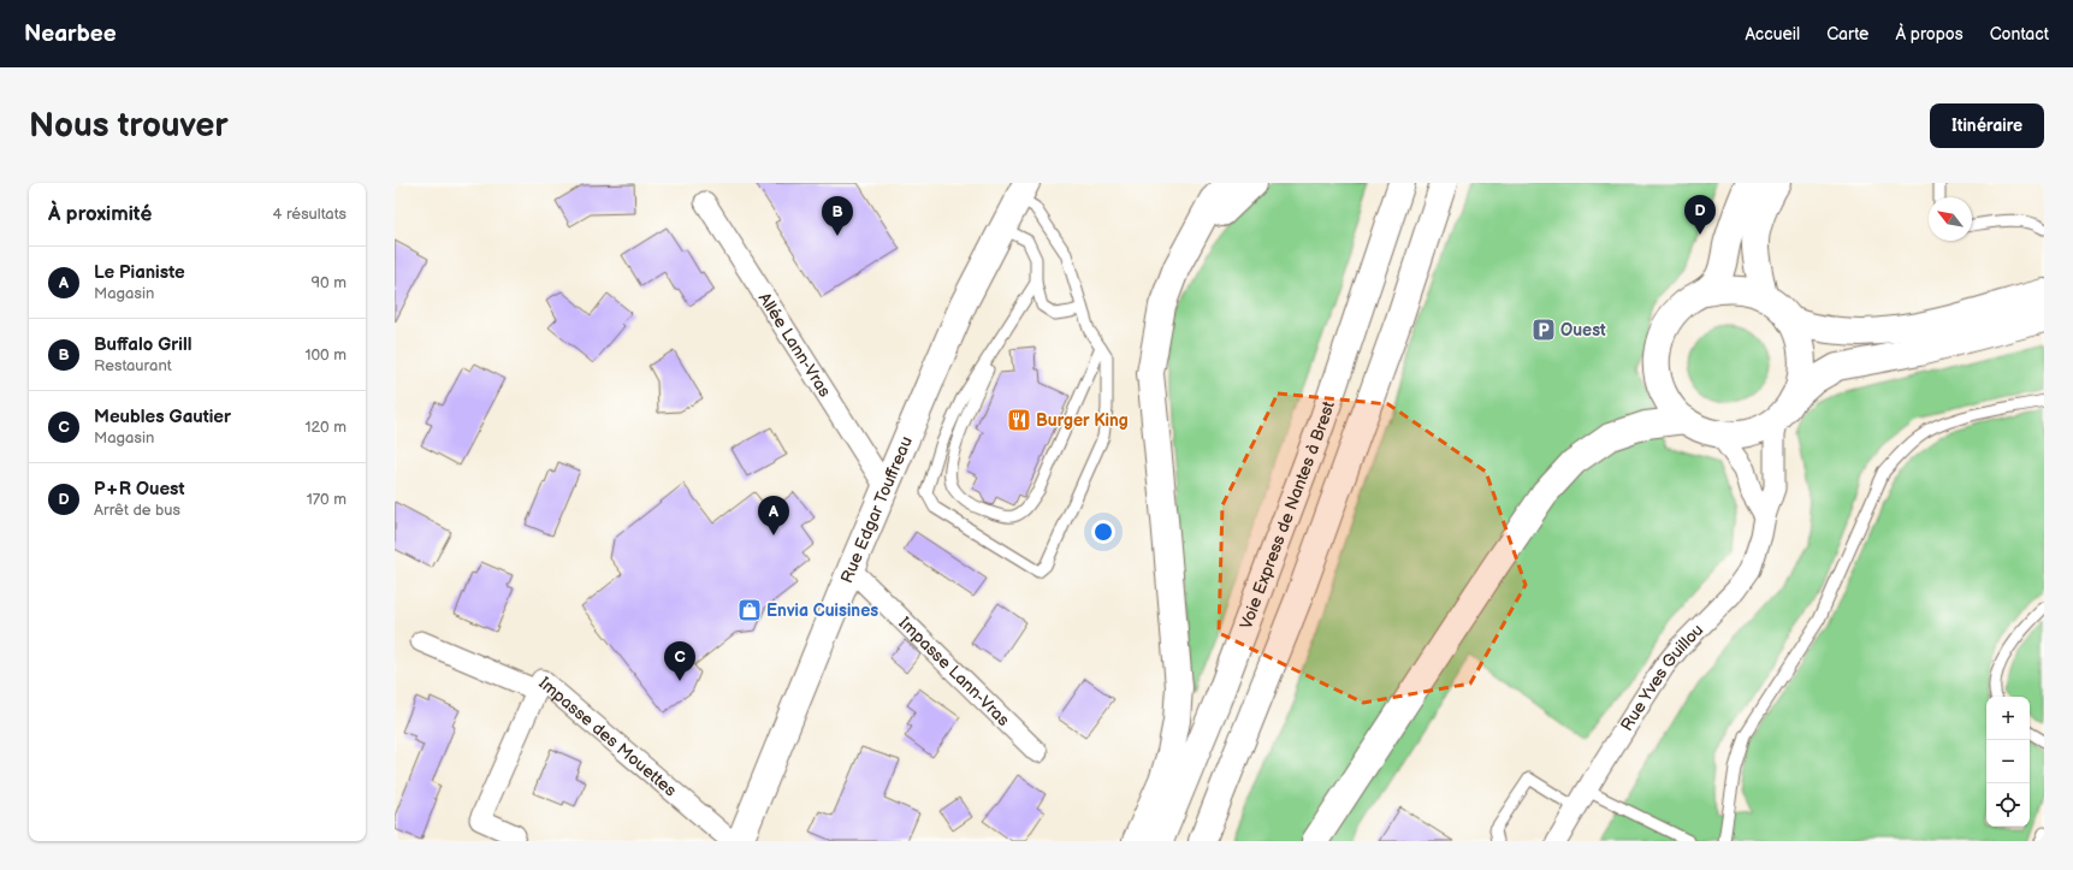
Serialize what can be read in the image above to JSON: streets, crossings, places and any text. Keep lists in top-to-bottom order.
{
  "streets": {
    "main road": ["Rue Edgar Touffreau", "Voie Express de Nantes à Brest"],
    "street": [
      "Allée Lann-Vras",
      "Impasse Lann-Vras",
      "Rue Yves Guillou",
      "Impasse des Mouettes"
    ]
  },
  "crossings": [
    ["Allée Lann-Vras", "Rue Edgar Touffreau"],
    ["Rue Edgar Touffreau", "Impasse Lann-Vras"]
  ],
  "places": {
    "parking": ["Ouest"],
    "restaurant": ["Burger King"],
    "shop": ["Envia Cuisines"]
  },
  "north": "top left",
  "page": {
    "header": "Nearbee",
    "nav": [
      "Accueil",
      "Carte",
      "À propos",
      "Contact"
    ],
    "buttons": "Itinéraire",
    "title": "Nous trouver",
    "heading": ["À proximité", "4 résultats"],
    "pins": [
      "D",
      "B",
      "A",
      "C"
    ],
    "list": [
      {
        "mark": "A",
        "name": "Le Pianiste",
        "note": "Magasin",
        "value": "90 m"
      },
      {
        "mark": "B",
        "name": "Buffalo Grill",
        "note": "Restaurant",
        "value": "100 m"
      },
      {
        "mark": "C",
        "name": "Meubles Gautier",
        "note": "Magasin",
        "value": "120 m"
      },
      {
        "mark": "D",
        "name": "P+R Ouest",
        "note": "Arrêt de bus",
        "value": "170 m"
      }
    ],
    "map_buttons": ["+", "−"]
  }
}
